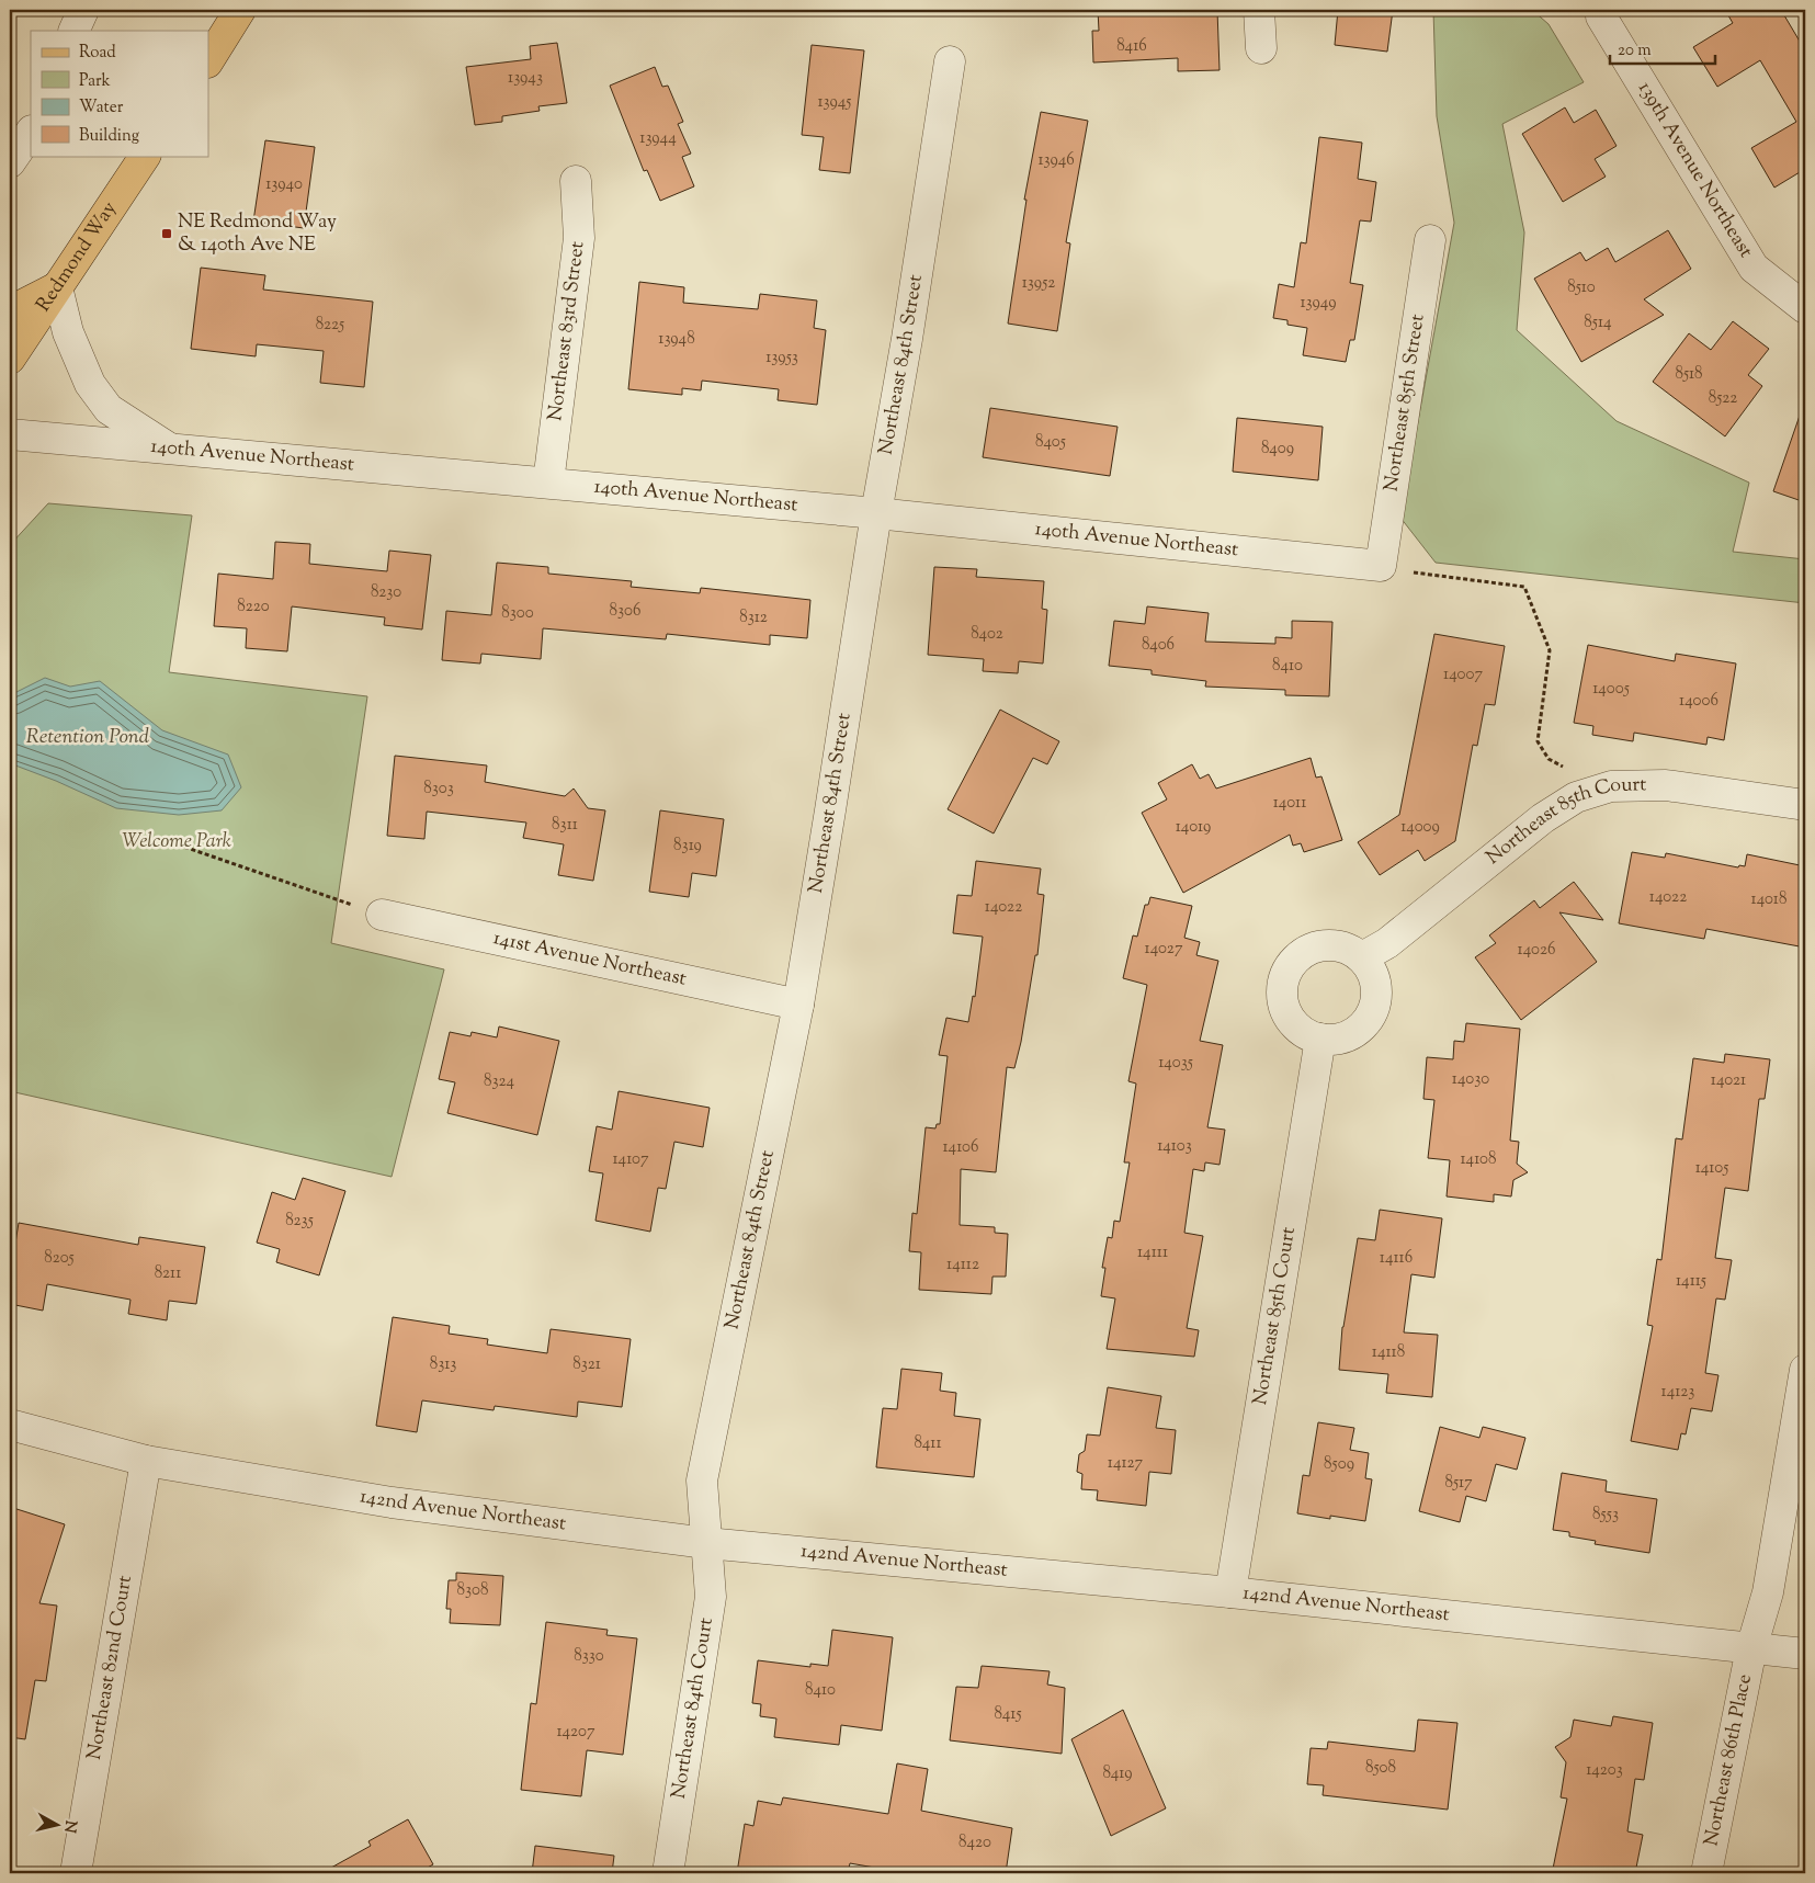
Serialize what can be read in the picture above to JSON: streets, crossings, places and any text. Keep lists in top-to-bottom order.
{
  "streets": {
    "main road": ["Redmond Way"],
    "street": [
      "139th Avenue Northeast",
      "Northeast 83rd Street",
      "Northeast 84th Street",
      "Northeast 85th Street",
      "140th Avenue Northeast",
      "Northeast 85th Court",
      "141st Avenue Northeast",
      "142nd Avenue Northeast",
      "Northeast 82nd Court",
      "Northeast 84th Court",
      "Northeast 86th Place"
    ]
  },
  "crossings": [
    ["Northeast 83rd Street", "140th Avenue Northeast"],
    ["Northeast 84th Street", "140th Avenue Northeast"],
    ["Northeast 84th Street", "141st Avenue Northeast"],
    ["Northeast 84th Street", "142nd Avenue Northeast"],
    ["Northeast 84th Street", "Northeast 84th Court"],
    ["Northeast 85th Street", "140th Avenue Northeast"],
    ["Northeast 85th Court", "142nd Avenue Northeast"],
    ["142nd Avenue Northeast", "Northeast 82nd Court"],
    ["142nd Avenue Northeast", "Northeast 84th Court"],
    ["142nd Avenue Northeast", "Northeast 86th Place"]
  ],
  "water": ["Retention Pond"],
  "parks": ["Welcome Park"],
  "places": {
    "transit": ["NE Redmond Way & 140th Ave NE"]
  },
  "house_numbers": [
    "8416",
    "13943",
    "13945",
    "13944",
    "13946",
    "13940",
    "13952",
    "8510",
    "13949",
    "8514",
    "8225",
    "13948",
    "13953",
    "8518",
    "8522",
    "8405",
    "8409",
    "8230",
    "8220",
    "8306",
    "8300",
    "8312",
    "8402",
    "8406",
    "8410",
    "14007",
    "14005",
    "14006",
    "8303",
    "14011",
    "8311",
    "14019",
    "14009",
    "8319",
    "14022",
    "14018",
    "14022",
    "14027",
    "14026",
    "14035",
    "14030",
    "14021",
    "8324",
    "14103",
    "14106",
    "14107",
    "14108",
    "14105",
    "8235",
    "14111",
    "8205",
    "14116",
    "14112",
    "8211",
    "14115",
    "14118",
    "8313",
    "8321",
    "14123",
    "8411",
    "14127",
    "8509",
    "8517",
    "8553",
    "8308",
    "8330",
    "8410",
    "8415",
    "14207",
    "8508",
    "14203",
    "8419",
    "8420"
  ],
  "legend": [
    "Road",
    "Park",
    "Water",
    "Building"
  ],
  "scale_bar": "20 m",
  "north": "right"
}
